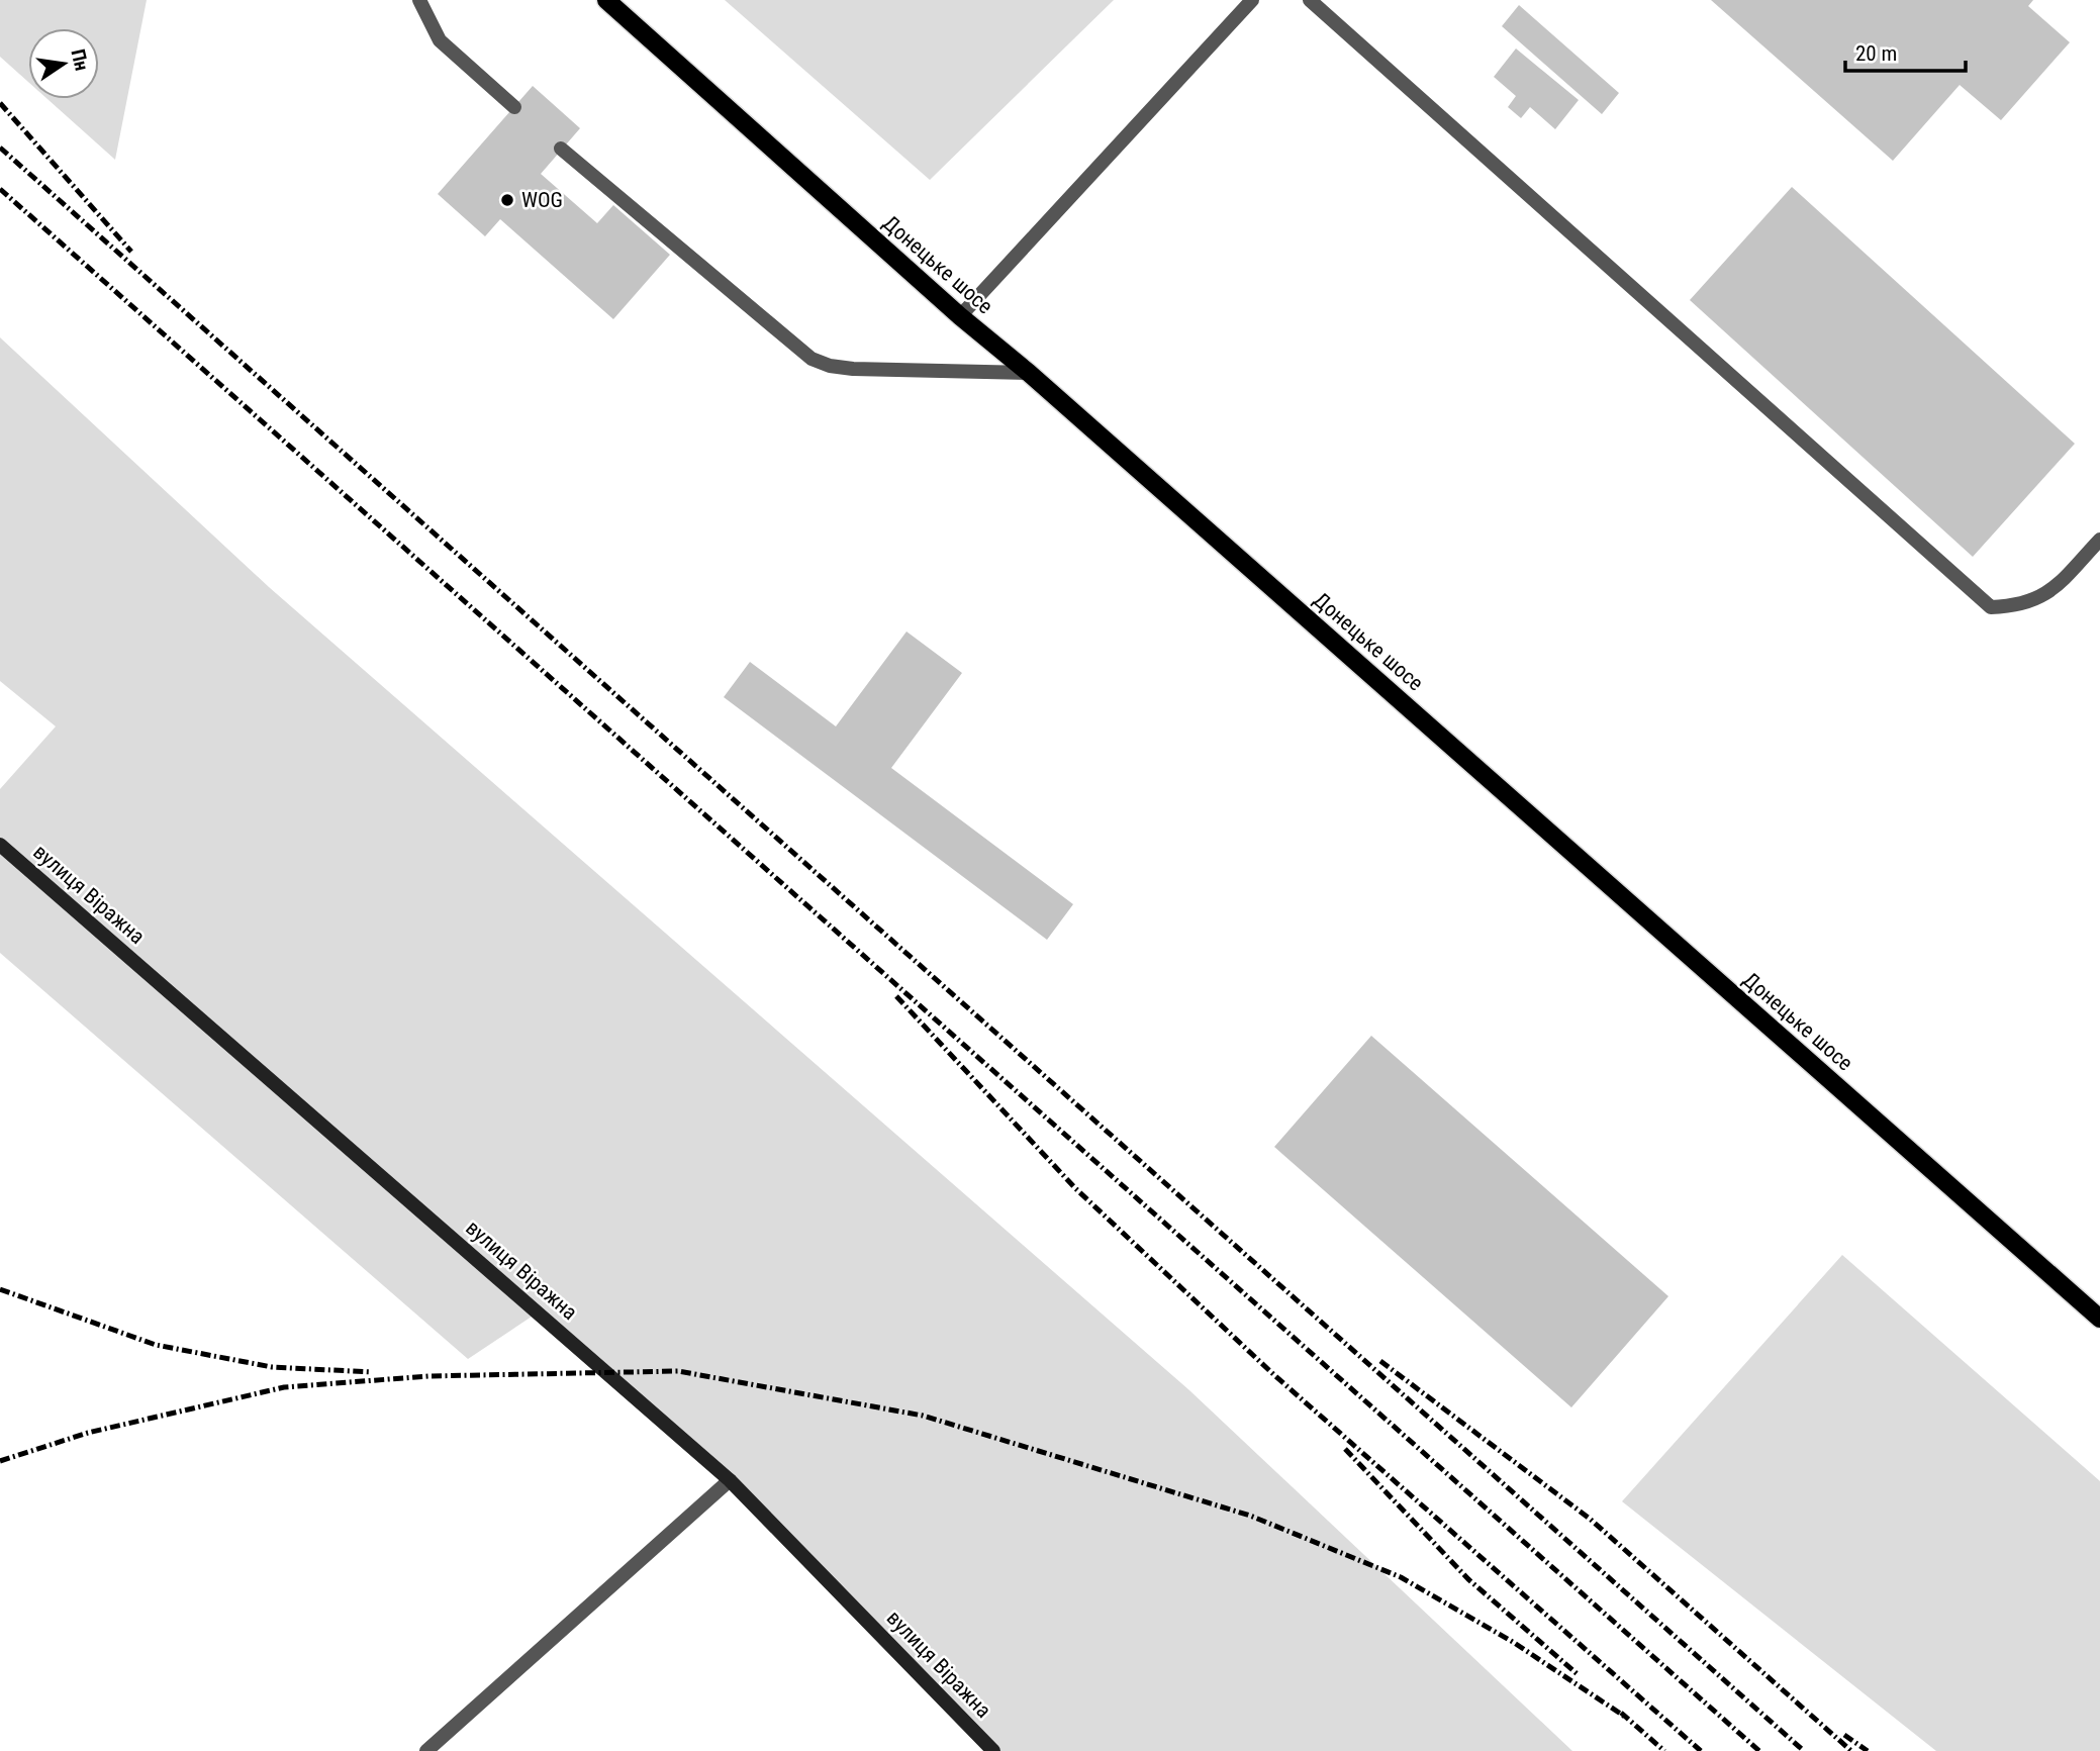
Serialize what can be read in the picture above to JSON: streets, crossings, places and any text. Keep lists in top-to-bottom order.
{
  "streets": {
    "main road": ["Донецьке шосе", "вулиця Віражна"]
  },
  "places": ["WOG"],
  "scale_bar": "20 m",
  "north": "right"
}
